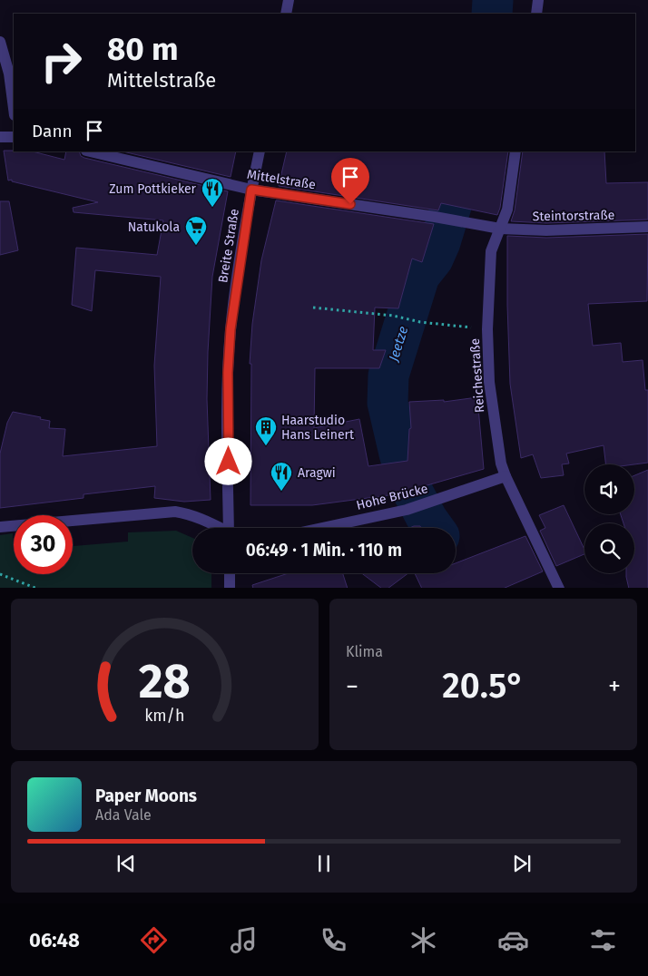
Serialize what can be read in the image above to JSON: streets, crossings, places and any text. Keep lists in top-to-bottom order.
{
  "streets": {
    "street": [
      "Mittelstraße",
      "Steintorstraße",
      "Breite Straße",
      "Reichestraße",
      "Hohe Brücke"
    ]
  },
  "crossings": [
    ["Mittelstraße", "Steintorstraße"],
    ["Mittelstraße", "Breite Straße"],
    ["Mittelstraße", "Reichestraße"],
    ["Steintorstraße", "Reichestraße"],
    ["Reichestraße", "Hohe Brücke"]
  ],
  "water": ["Jeetze"],
  "places": {
    "restaurant": ["Zum Pottkieker", "Aragwi"],
    "supermarket": ["Natukola"],
    "building": ["Haarstudio Hans Leinert"]
  },
  "page": {
    "turn": ["80 m", "Mittelstraße"],
    "then": "Dann",
    "limit": "30",
    "trip": "06:49 · 1 Min. · 110 m",
    "tile": "Klima",
    "heat": ["−", "20.5°", "+"],
    "song": ["Paper Moons", "Ada Vale"],
    "tabs": "06:48",
    "gauge": ["28", "km/h"]
  }
}
